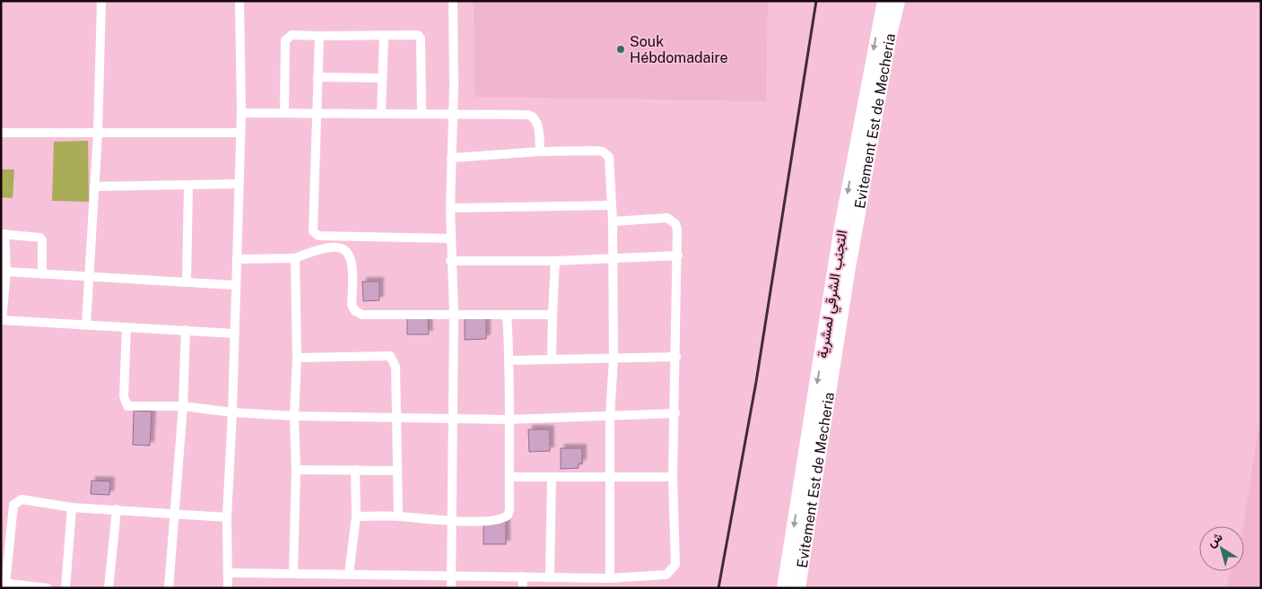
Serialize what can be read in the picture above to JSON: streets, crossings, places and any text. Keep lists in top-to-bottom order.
{
  "streets": {
    "highway": ["Evitement Est de Mecheria", "التجنب الشرقي لمشرية"]
  },
  "one_way": ["التجنب الشرقي لمشرية"],
  "places": ["Souk Hébdomadaire"],
  "north": "top left"
}
